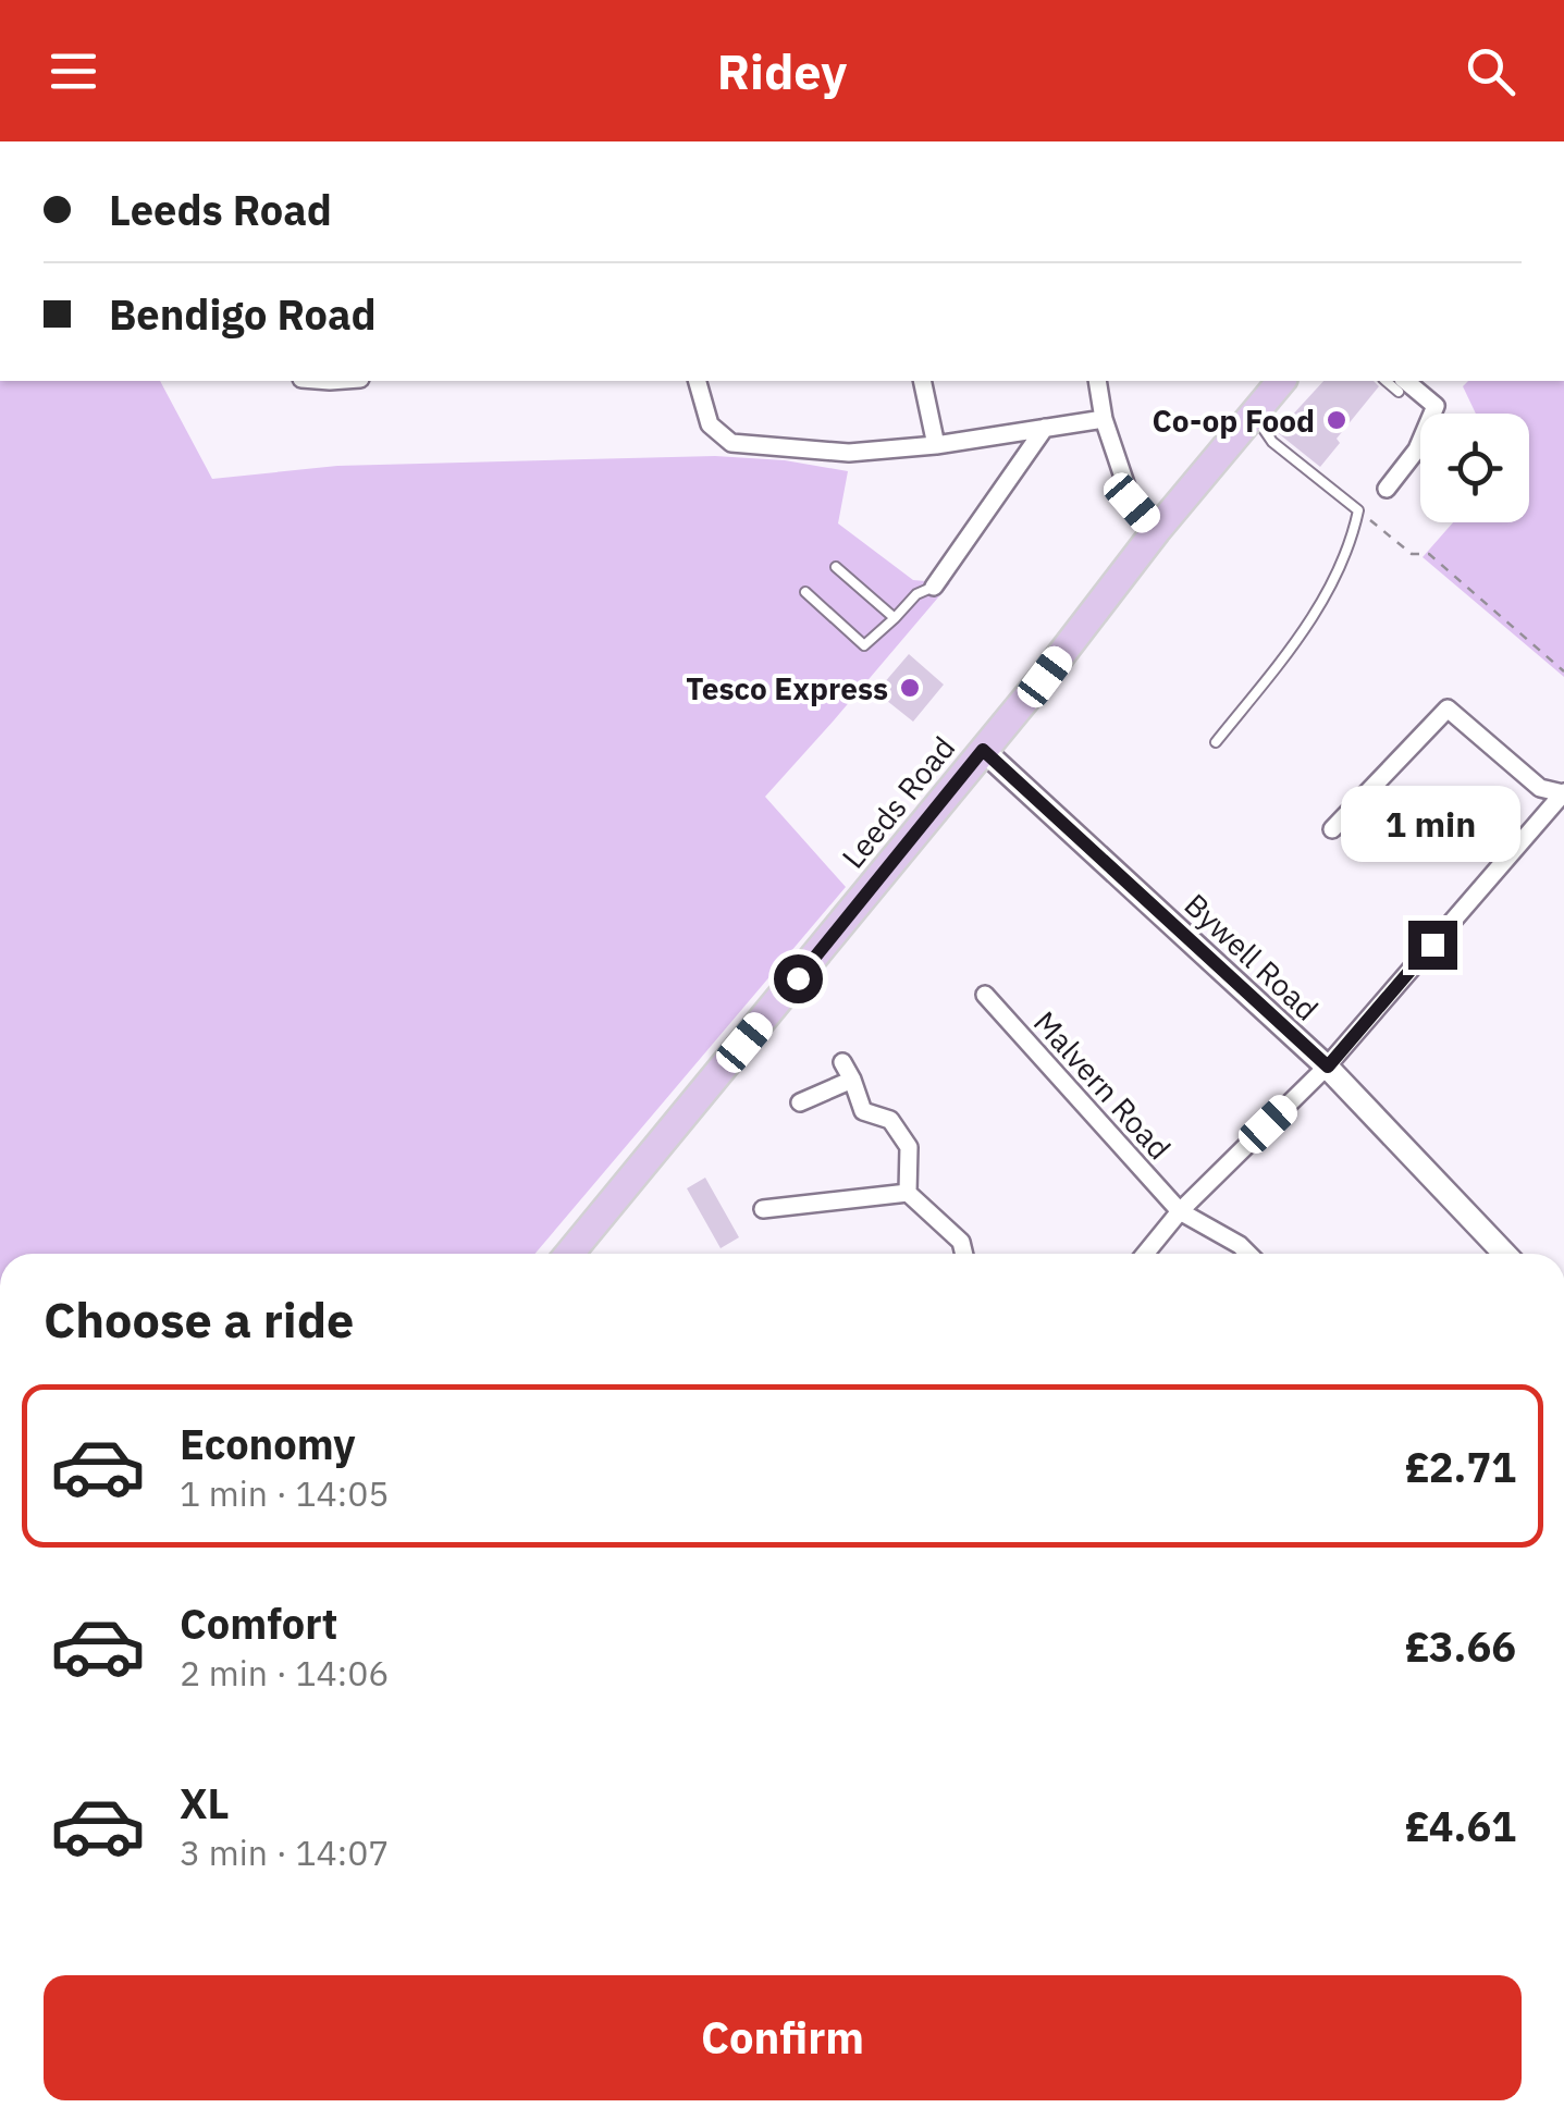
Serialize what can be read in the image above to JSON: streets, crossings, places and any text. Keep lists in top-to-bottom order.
{
  "streets": {
    "main road": ["Leeds Road"],
    "street": ["Bywell Road", "Malvern Road"]
  },
  "crossings": [
    ["Leeds Road", "Bywell Road"]
  ],
  "places": ["Co-op Food", "Tesco Express"],
  "page": {
    "header": "Ridey",
    "banner": ["Leeds Road", "Bendigo Road"],
    "bubble": "1 min",
    "heading": "Choose a ride",
    "list": [
      {
        "name": "Economy",
        "note": "1 min · 14:05",
        "value": "£2.71"
      },
      {
        "name": "Comfort",
        "note": "2 min · 14:06",
        "value": "£3.66"
      },
      {
        "name": "XL",
        "note": "3 min · 14:07",
        "value": "£4.61"
      }
    ],
    "buttons": "Confirm"
  }
}
